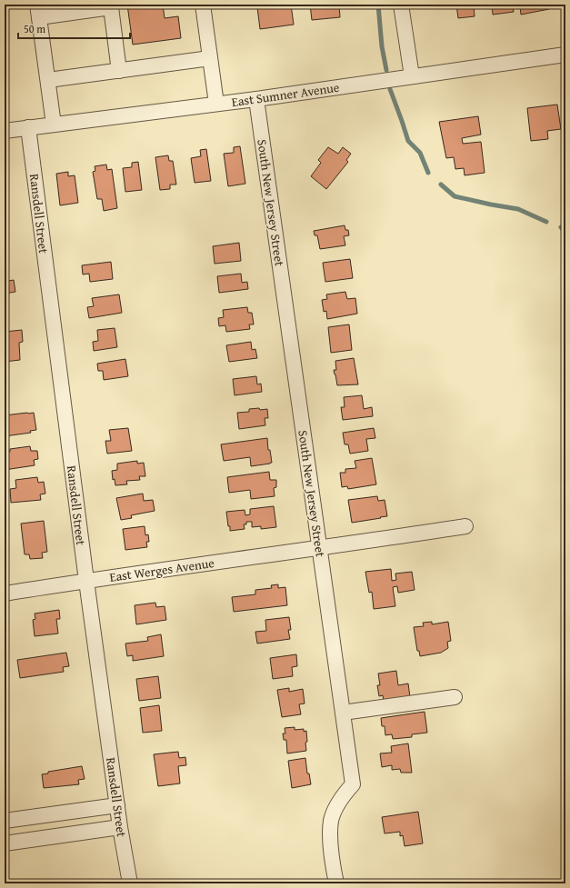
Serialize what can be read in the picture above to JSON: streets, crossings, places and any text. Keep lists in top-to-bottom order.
{
  "streets": {
    "street": [
      "East Sumner Avenue",
      "South New Jersey Street",
      "Ransdell Street",
      "East Werges Avenue"
    ]
  },
  "crossings": [
    ["East Sumner Avenue", "South New Jersey Street"],
    ["East Sumner Avenue", "Ransdell Street"],
    ["South New Jersey Street", "East Werges Avenue"],
    ["Ransdell Street", "East Werges Avenue"]
  ],
  "scale_bar": "50 m"
}
